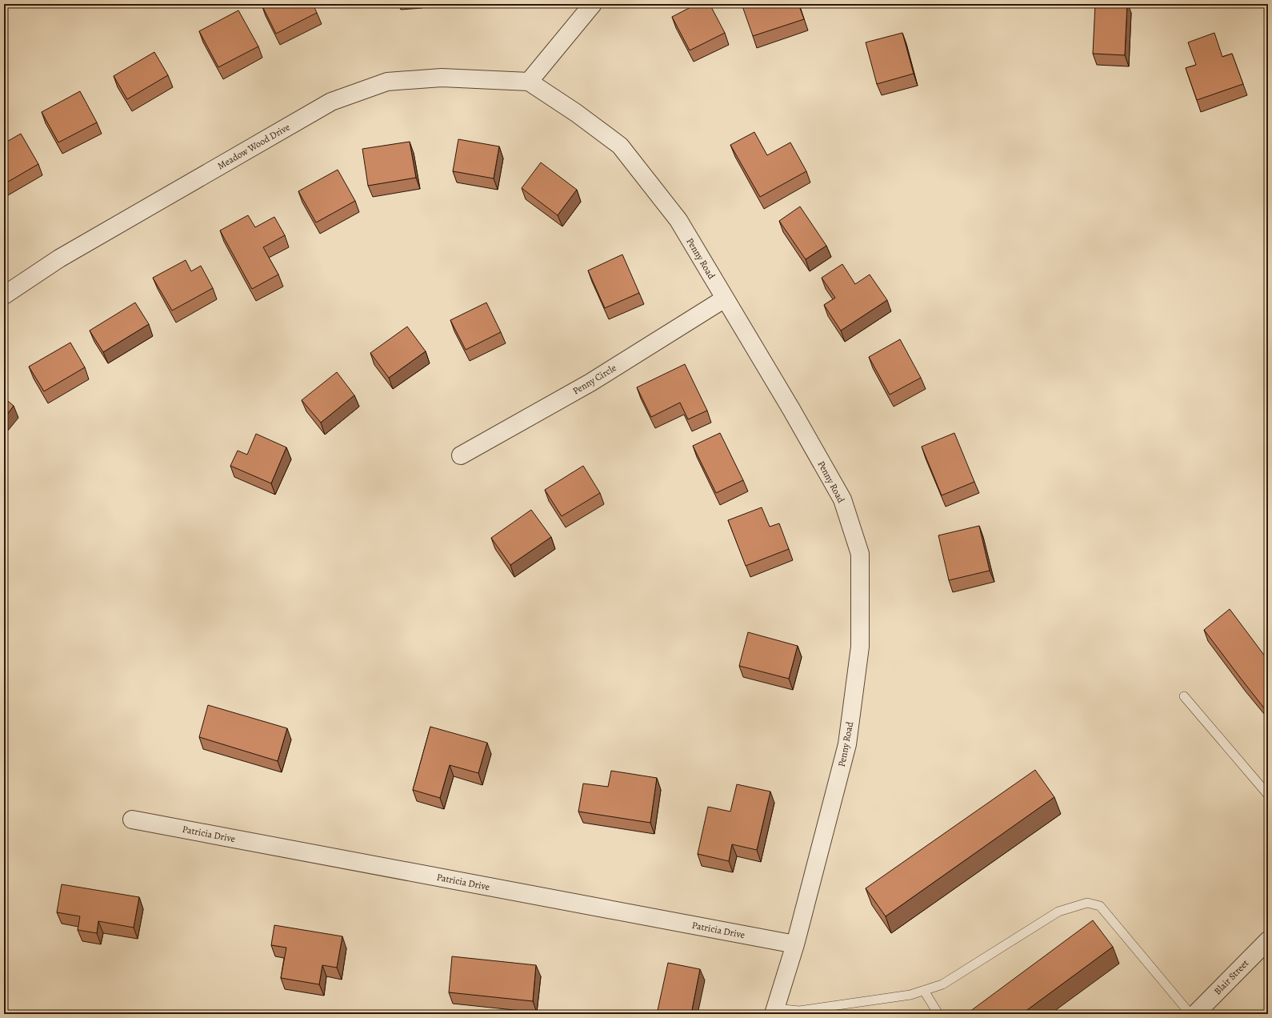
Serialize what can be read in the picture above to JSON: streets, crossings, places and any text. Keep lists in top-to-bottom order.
{
  "streets": {
    "street": [
      "Meadow Wood Drive",
      "Penny Road",
      "Penny Circle",
      "Patricia Drive",
      "Blair Street"
    ]
  },
  "crossings": [
    ["Meadow Wood Drive", "Penny Road"],
    ["Penny Road", "Penny Circle"],
    ["Penny Road", "Patricia Drive"]
  ]
}
